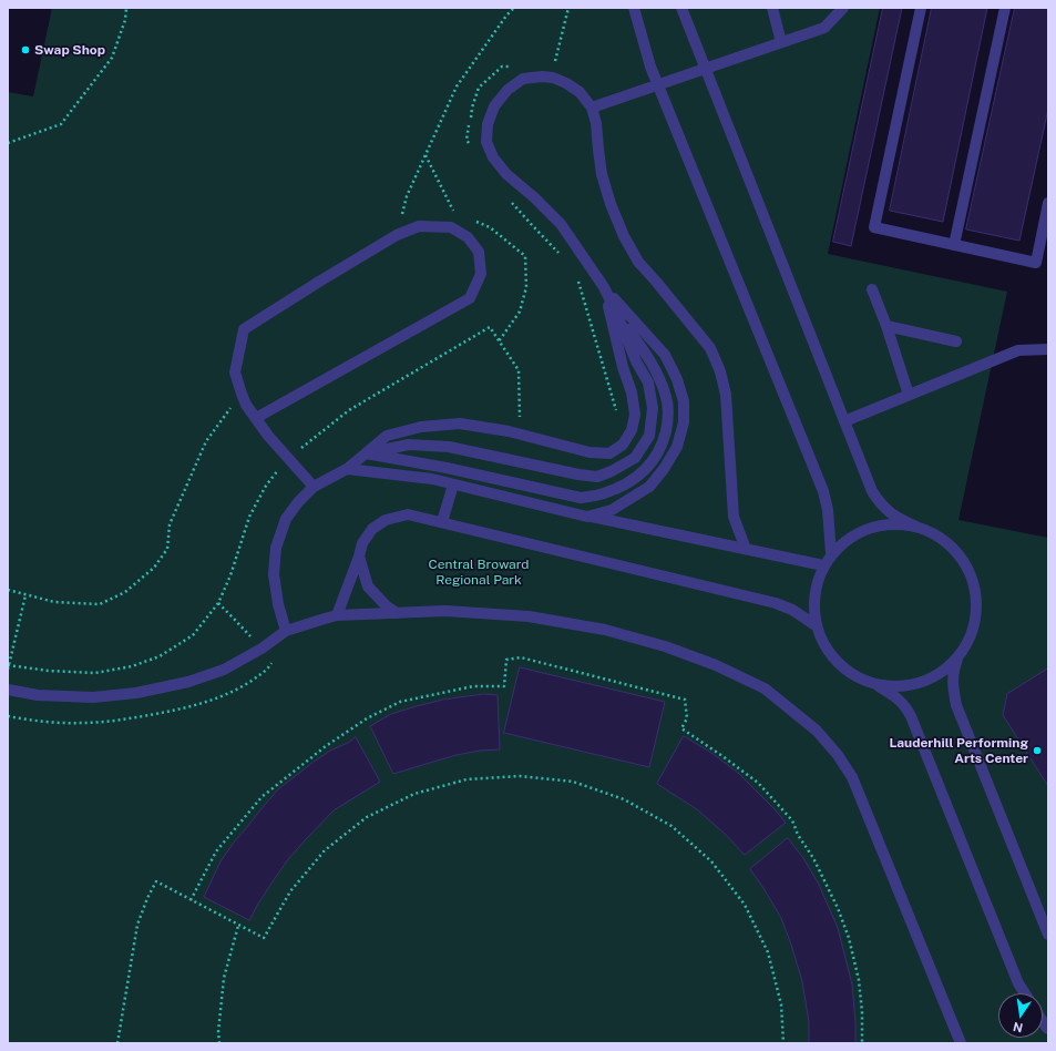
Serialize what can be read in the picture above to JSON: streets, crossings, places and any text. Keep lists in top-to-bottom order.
{
  "parks": ["Central Broward Regional Park"],
  "places": ["Swap Shop", "Lauderhill Performing Arts Center"],
  "north": "bottom"
}
